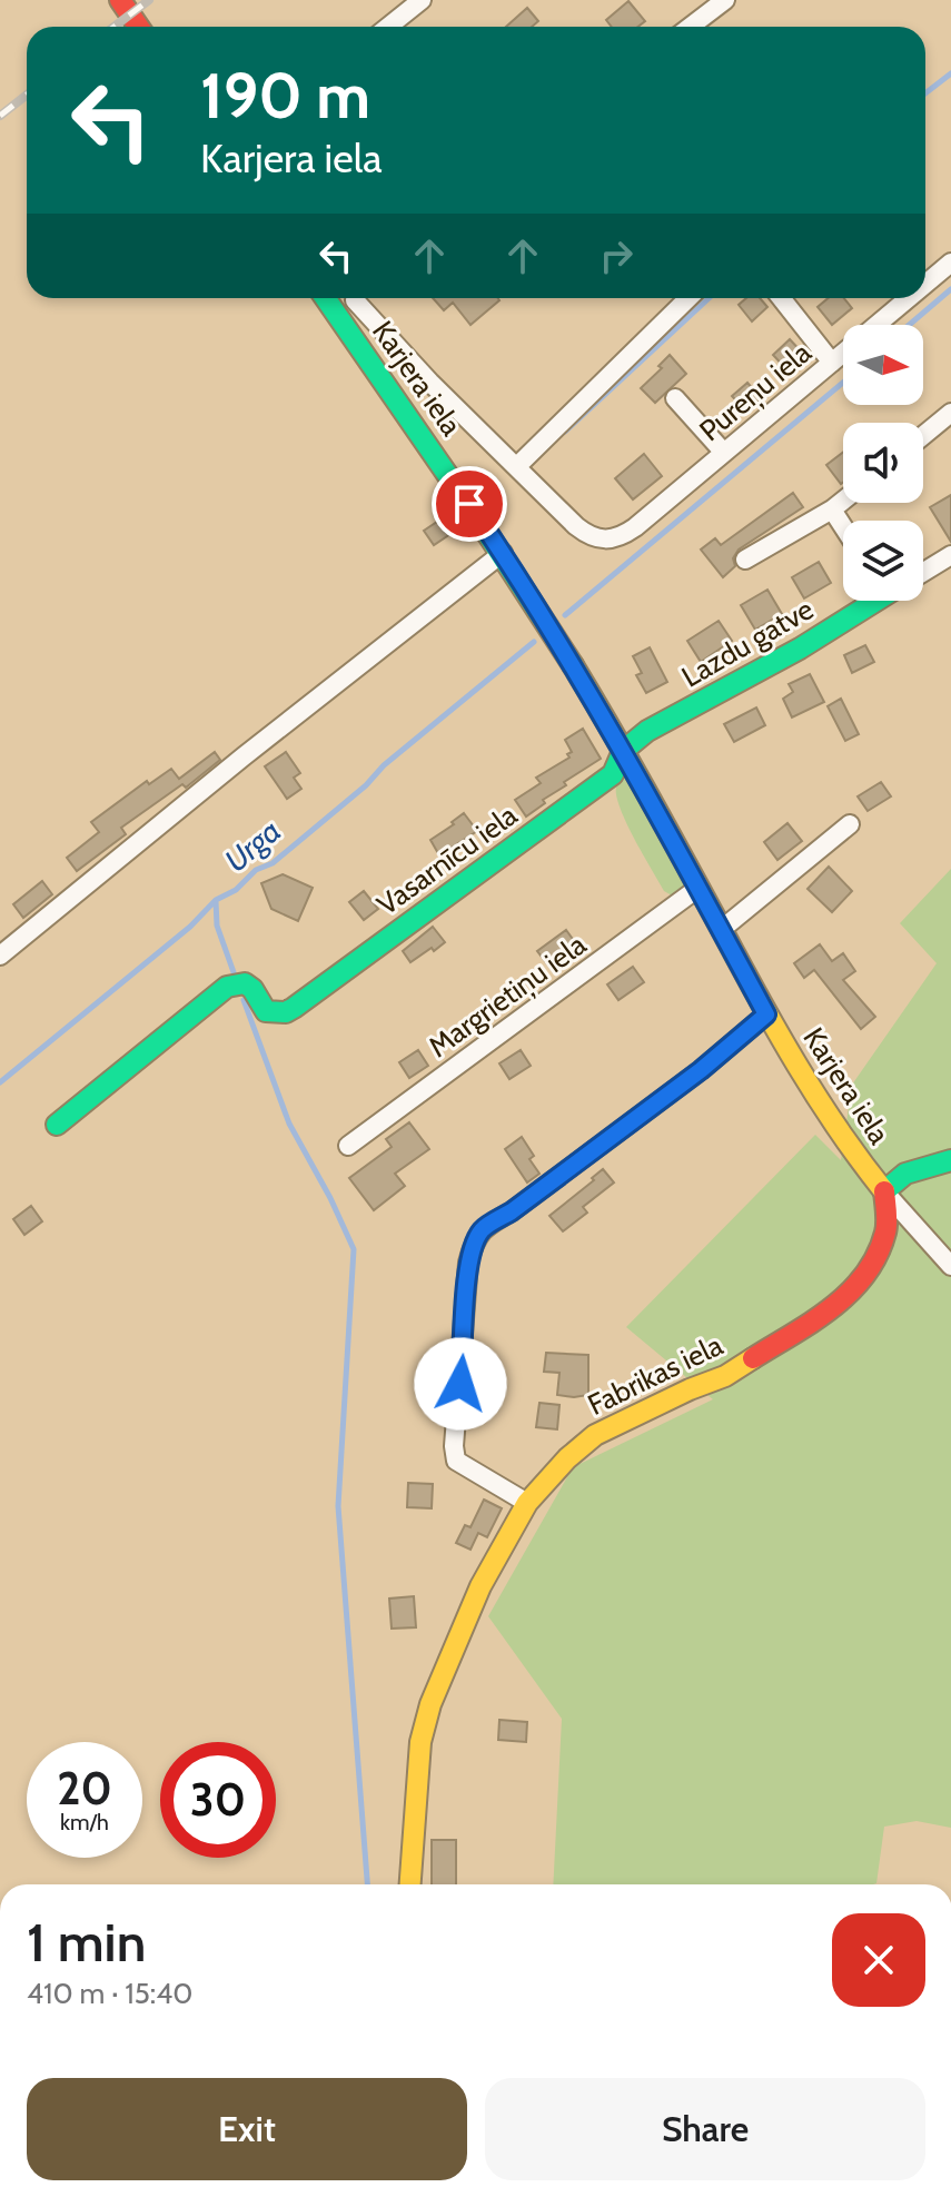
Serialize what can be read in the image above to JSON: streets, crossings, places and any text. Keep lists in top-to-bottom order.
{
  "streets": {
    "street": [
      "Karjera iela",
      "Pureņu iela",
      "Lazdu gatve",
      "Vasarnīcu iela",
      "Margrietiņu iela",
      "Fabrikas iela"
    ]
  },
  "crossings": [
    ["Karjera iela", "Lazdu gatve"],
    ["Karjera iela", "Vasarnīcu iela"],
    ["Karjera iela", "Margrietiņu iela"],
    ["Karjera iela", "Fabrikas iela"],
    ["Lazdu gatve", "Vasarnīcu iela"]
  ],
  "water": ["Urga"],
  "north": "right",
  "page": {
    "turn": ["190 m", "Karjera iela"],
    "speed": "20 km/h",
    "limit": "30",
    "heading": ["1 min", "410 m · 15:40"],
    "buttons": ["Exit", "Share"]
  }
}
